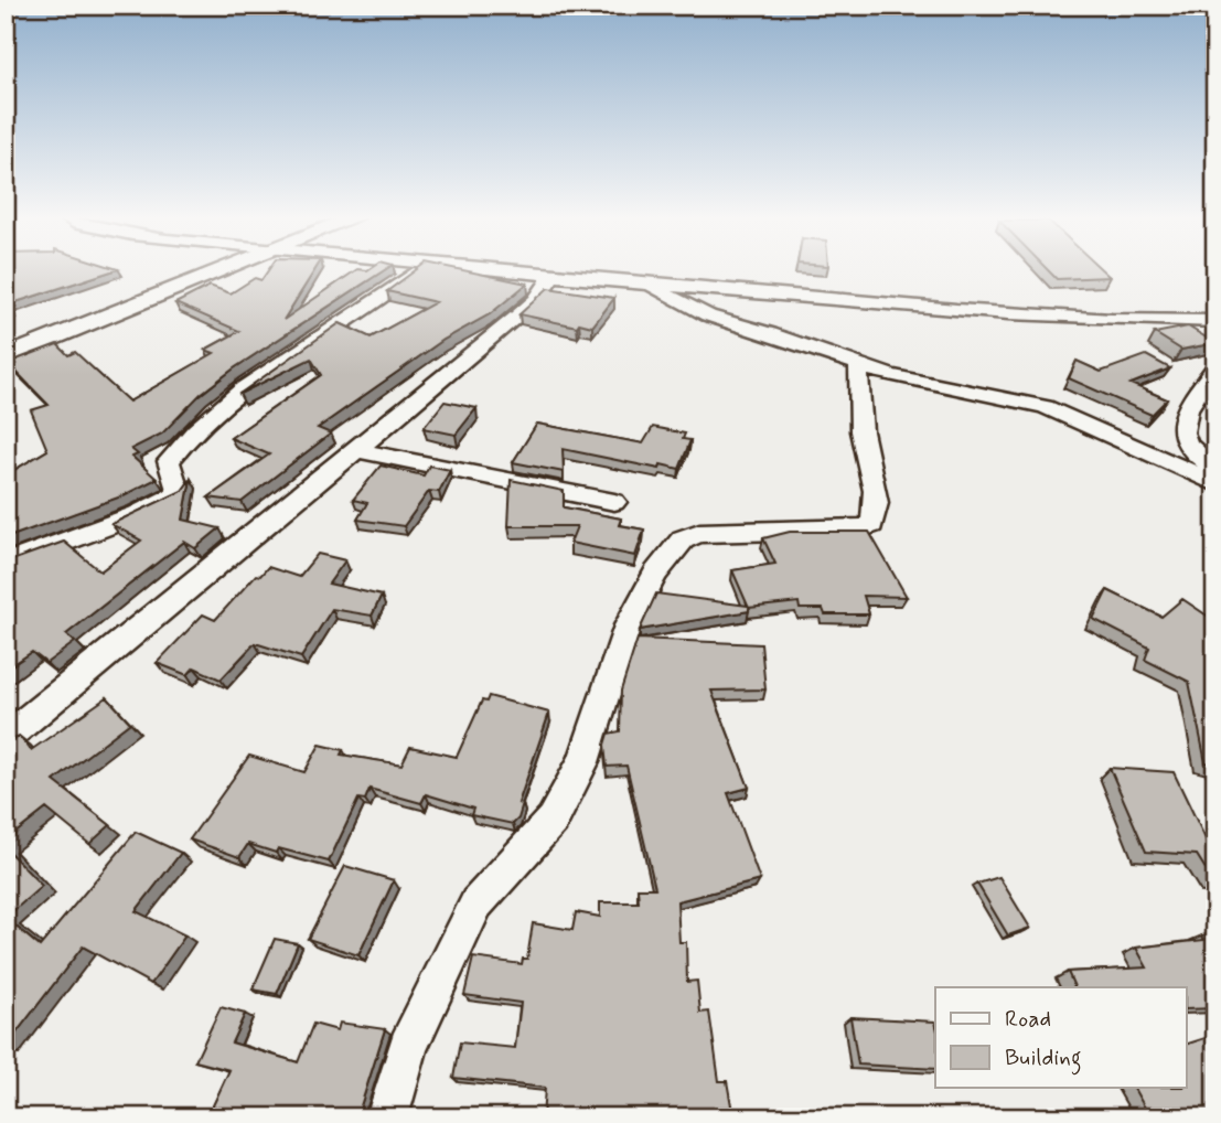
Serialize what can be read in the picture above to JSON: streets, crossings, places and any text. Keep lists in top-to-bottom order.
{
  "legend": ["Road", "Building"]
}
